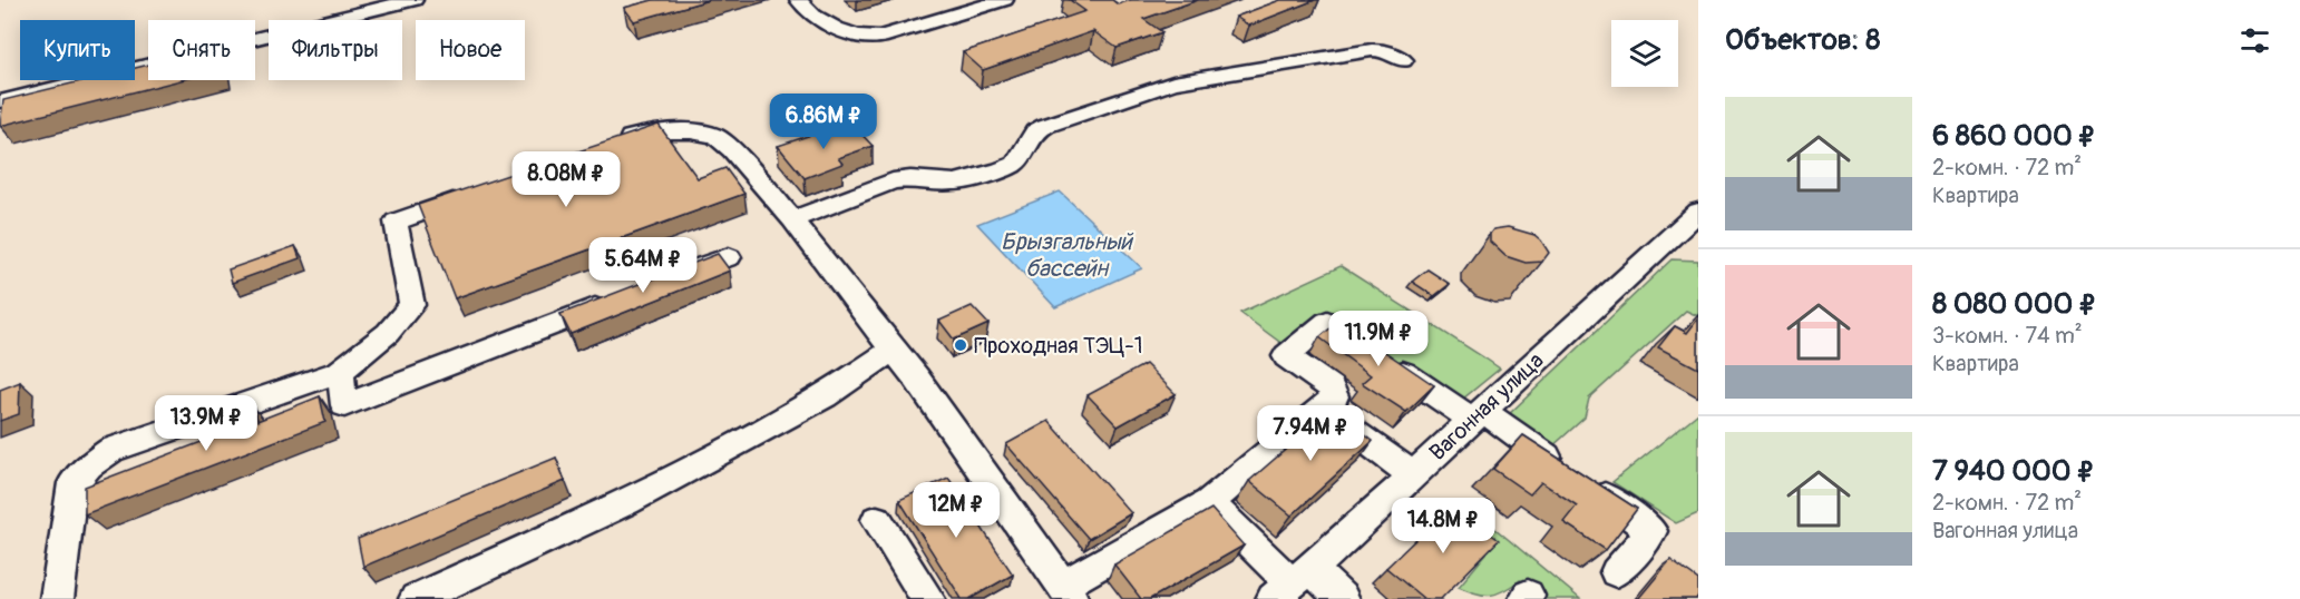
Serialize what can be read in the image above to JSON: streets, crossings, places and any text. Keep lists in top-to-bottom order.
{
  "streets": {
    "street": ["Вагонная улица"]
  },
  "water": ["Брызгальный бассейн"],
  "places": ["Проходная ТЭЦ-1"],
  "page": {
    "heading": "Объектов: 8",
    "chip": [
      "Купить",
      "Снять",
      "Фильтры",
      "Новое"
    ],
    "list": [
      {
        "name": "6 860 000 ₽",
        "note": "2-комн. · 72 m² · Квартира"
      },
      {
        "name": "8 080 000 ₽",
        "note": "3-комн. · 74 m² · Квартира"
      },
      {
        "name": "7 940 000 ₽",
        "note": "2-комн. · 72 m² · Вагонная улица"
      }
    ],
    "price": [
      "6.86M ₽",
      "8.08M ₽",
      "5.64M ₽",
      "11.9M ₽",
      "13.9M ₽",
      "7.94M ₽",
      "12M ₽",
      "14.8M ₽"
    ]
  }
}
